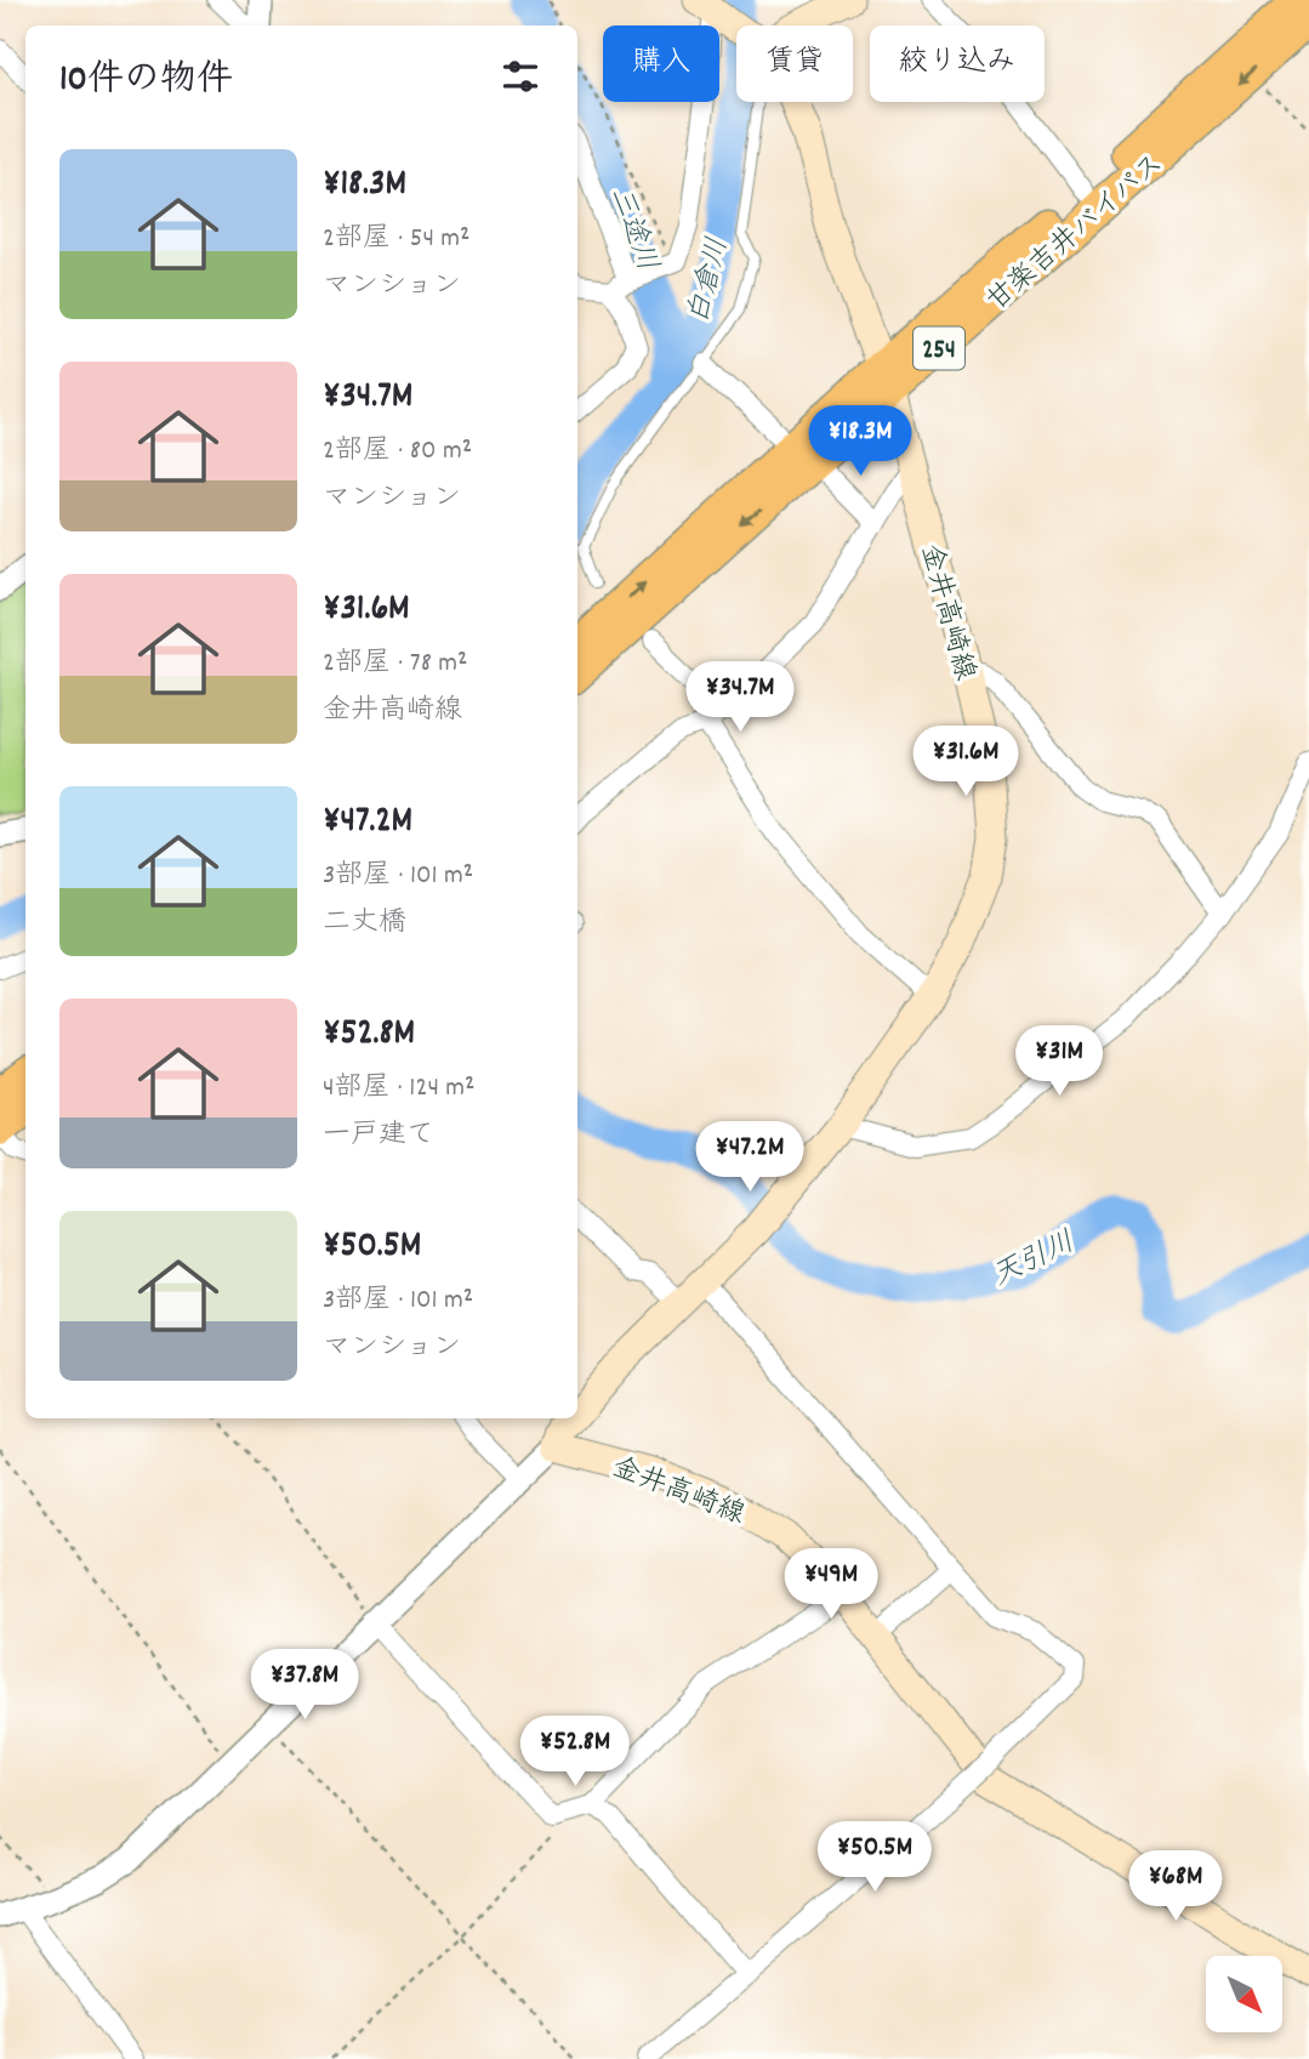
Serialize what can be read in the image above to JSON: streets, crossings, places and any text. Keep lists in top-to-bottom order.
{
  "streets": {
    "highway": ["甘楽吉井バイパス", "254"],
    "main road": ["金井高崎線"]
  },
  "crossings": [
    ["甘楽吉井バイパス", "金井高崎線"]
  ],
  "water": ["三途川", "白倉川", "天引川"],
  "north": "bottom right",
  "page": {
    "chip": ["購入", "賃貸", "絞り込み"],
    "heading": "10件の物件",
    "list": [
      {
        "name": "¥18.3M",
        "note": "2部屋 · 54 m² · マンション"
      },
      {
        "name": "¥34.7M",
        "note": "2部屋 · 80 m² · マンション"
      },
      {
        "name": "¥31.6M",
        "note": "2部屋 · 78 m² · 金井高崎線"
      },
      {
        "name": "¥47.2M",
        "note": "3部屋 · 101 m² · 二丈橋"
      },
      {
        "name": "¥52.8M",
        "note": "4部屋 · 124 m² · 一戸建て"
      },
      {
        "name": "¥50.5M",
        "note": "3部屋 · 101 m² · マンション"
      }
    ],
    "price": [
      "¥18.3M",
      "¥34.7M",
      "¥31.6M",
      "¥31M",
      "¥47.2M",
      "¥49M",
      "¥37.8M",
      "¥52.8M",
      "¥50.5M",
      "¥68M"
    ]
  }
}
